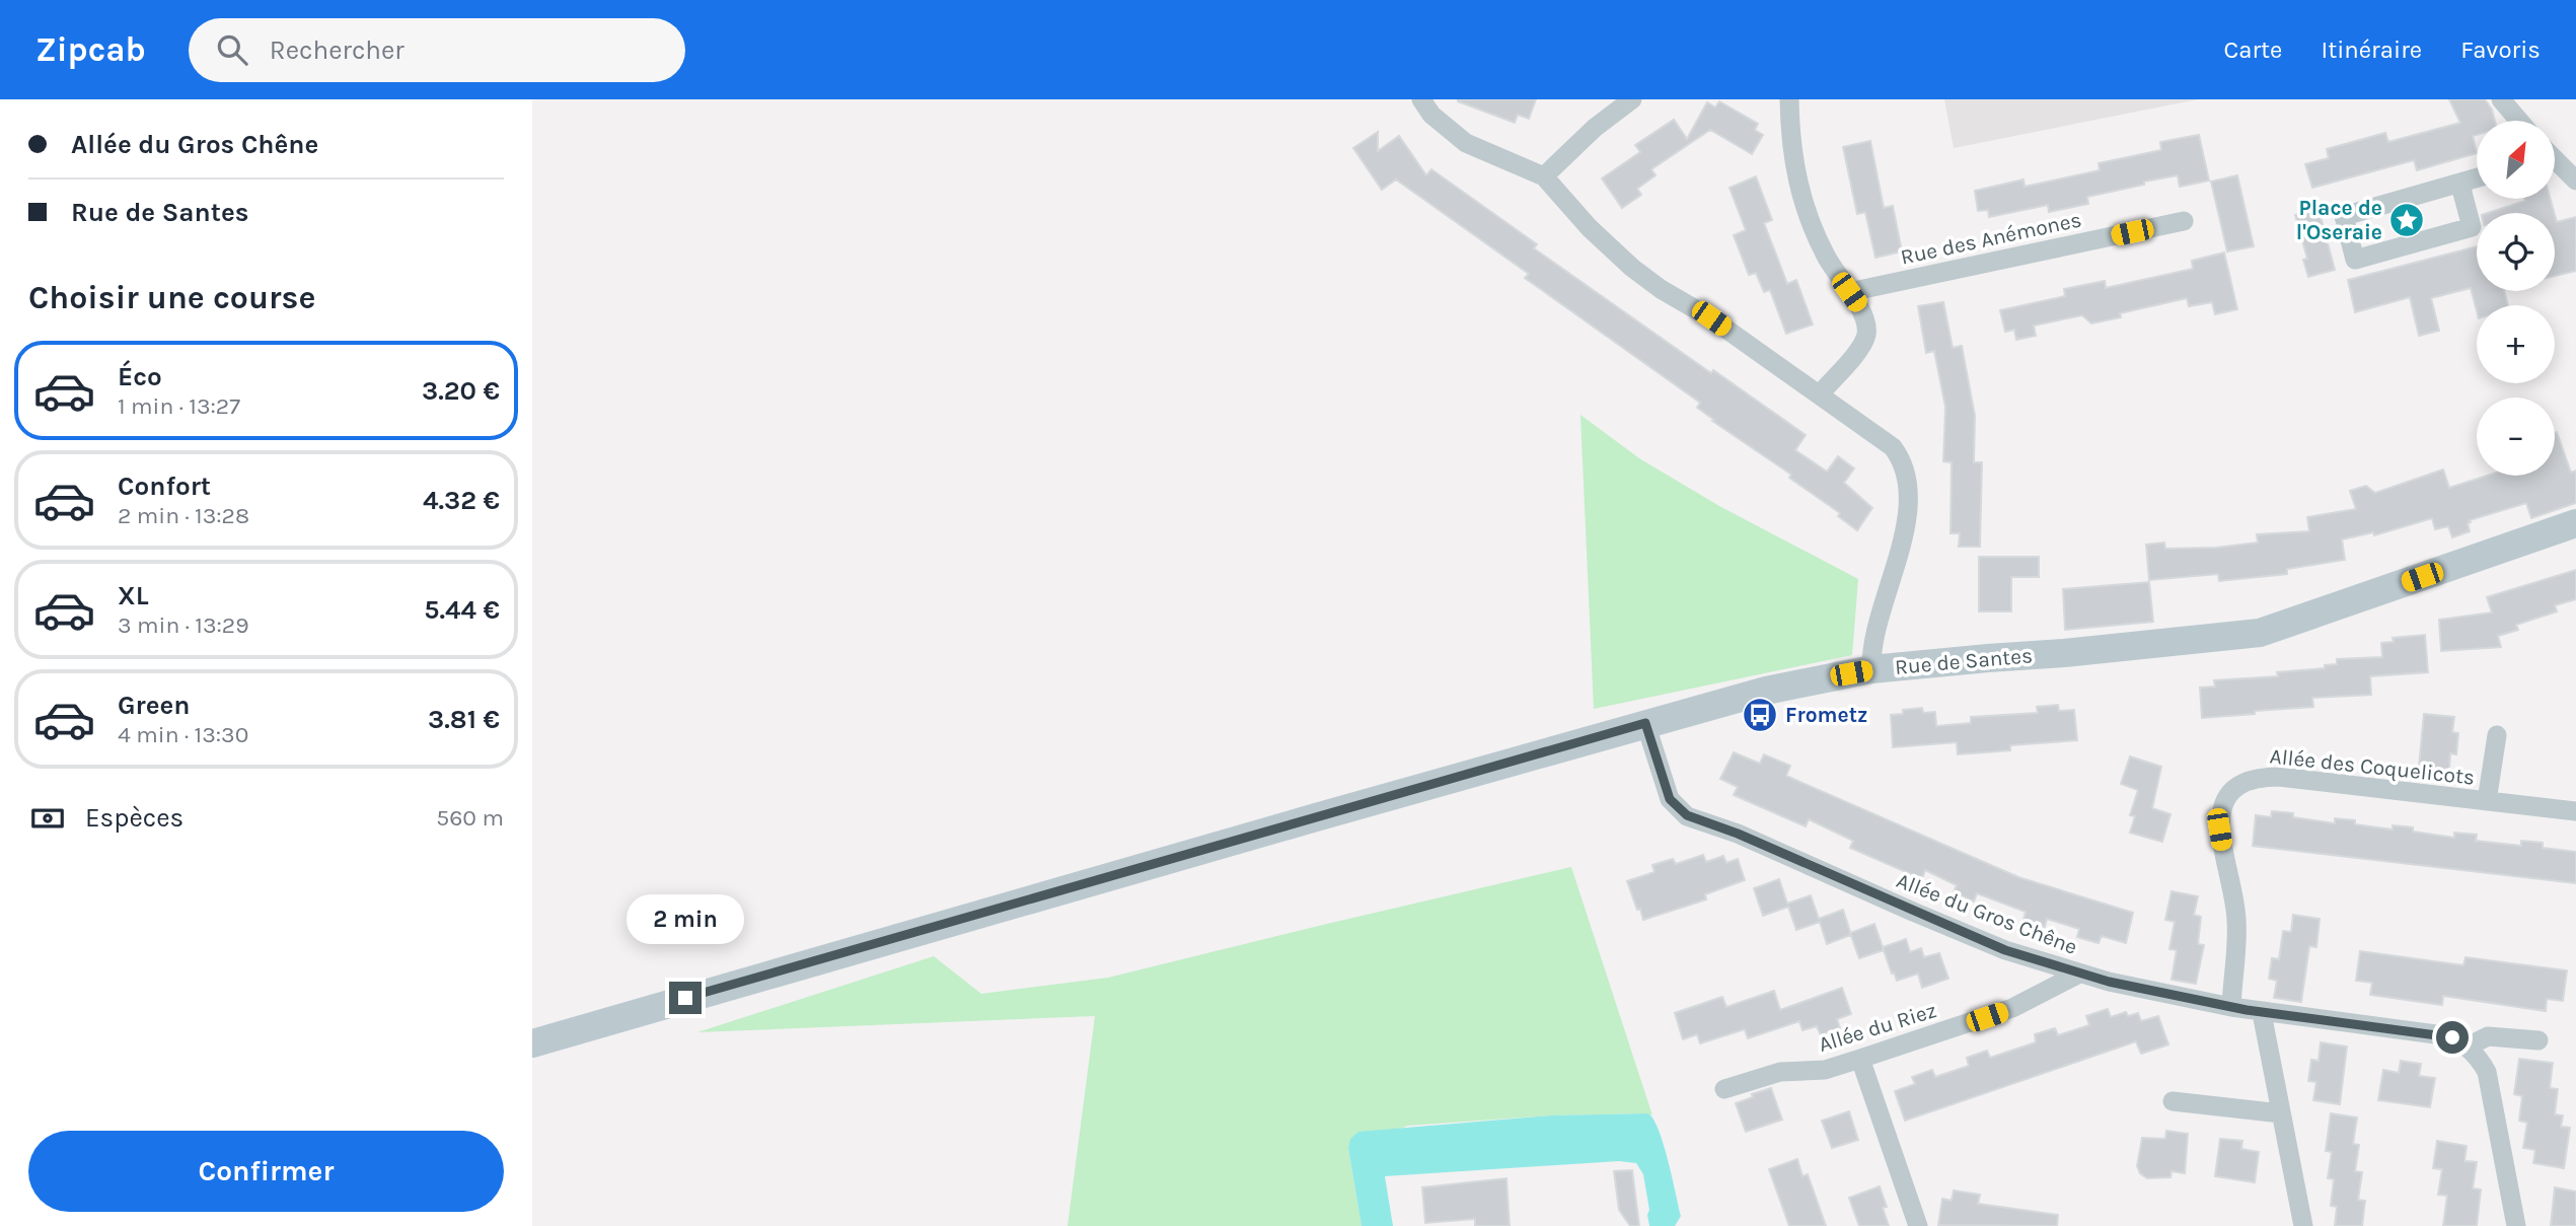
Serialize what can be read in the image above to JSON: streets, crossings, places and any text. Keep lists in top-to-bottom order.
{
  "streets": {
    "street": [
      "Rue des Anémones",
      "Rue de Santes",
      "Allée des Coquelicots",
      "Allée du Gros Chêne",
      "Allée du Riez"
    ]
  },
  "crossings": [
    ["Rue de Santes", "Allée du Gros Chêne"],
    ["Allée des Coquelicots", "Allée du Gros Chêne"],
    ["Allée du Gros Chêne", "Allée du Riez"]
  ],
  "places": {
    "place": ["Place de l'Oseraie"],
    "bus stop": ["Frometz"]
  },
  "north": "top right",
  "page": {
    "header": "Zipcab",
    "search": "Rechercher",
    "nav": ["Carte", "Itinéraire", "Favoris"],
    "banner": ["Allée du Gros Chêne", "Rue de Santes"],
    "map_buttons": ["+", "−"],
    "heading": "Choisir une course",
    "list": [
      {
        "name": "Éco",
        "note": "1 min · 13:27",
        "value": "3.20 €"
      },
      {
        "name": "Confort",
        "note": "2 min · 13:28",
        "value": "4.32 €"
      },
      {
        "name": "XL",
        "note": "3 min · 13:29",
        "value": "5.44 €"
      },
      {
        "name": "Green",
        "note": "4 min · 13:30",
        "value": "3.81 €"
      }
    ],
    "pay": ["Espèces", "560 m"],
    "bubble": "2 min",
    "buttons": "Confirmer"
  }
}
